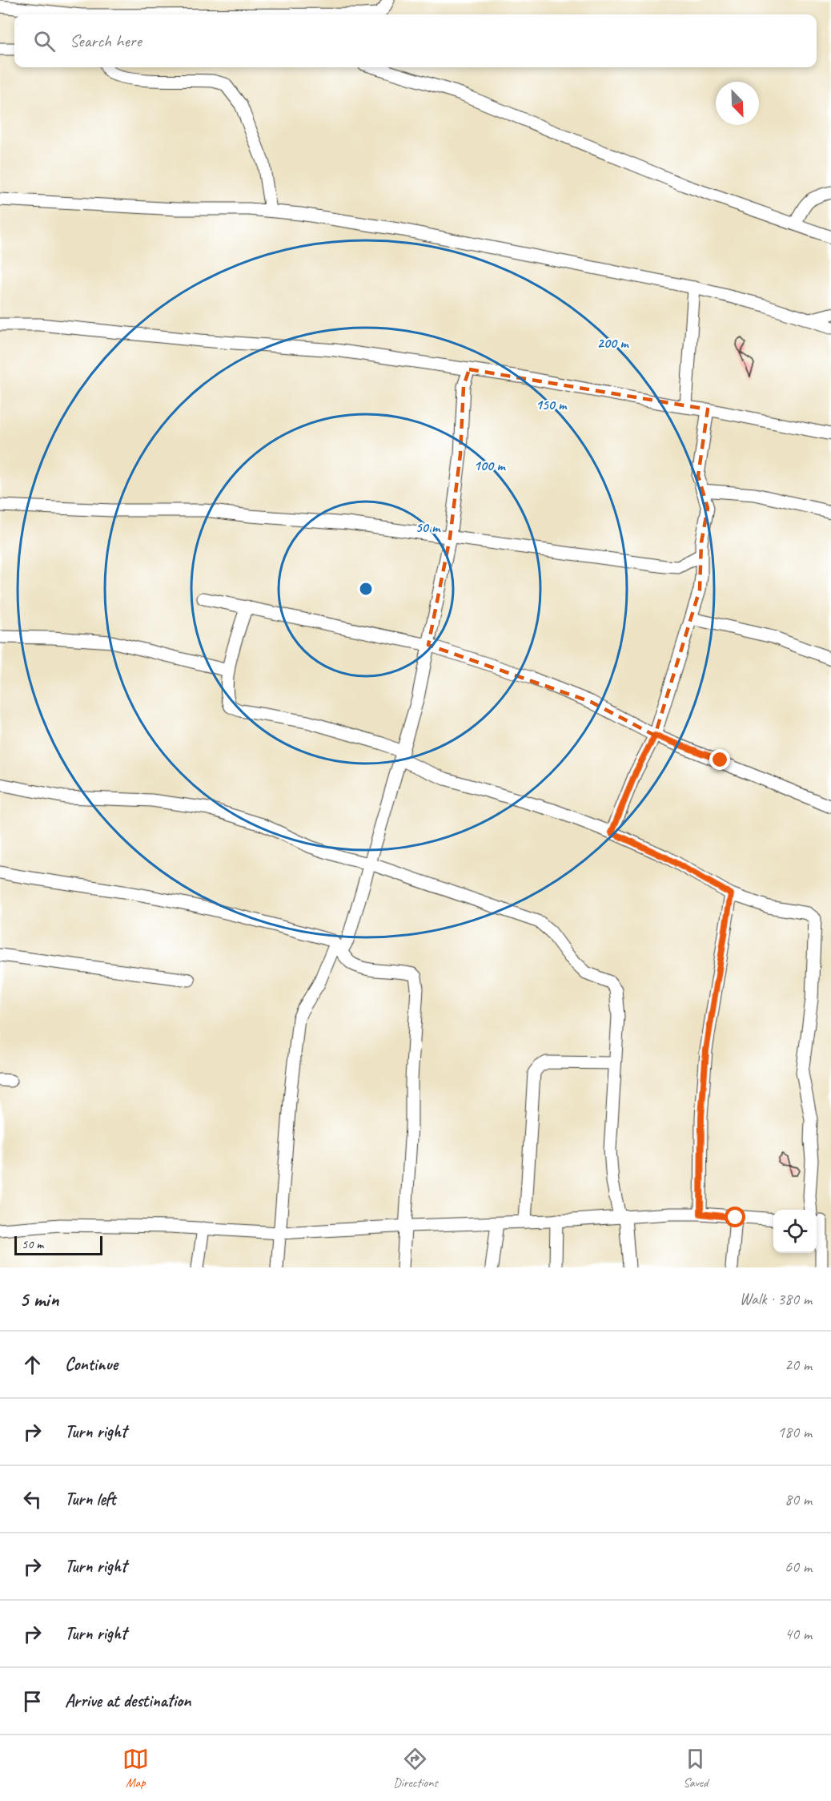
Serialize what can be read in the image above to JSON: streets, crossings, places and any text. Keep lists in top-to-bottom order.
{
  "scale_bar": "50 m",
  "north": "bottom right",
  "page": {
    "search": "Search here",
    "scale": "50 m",
    "heading": ["5 min", "Walk · 380 m"],
    "list": [
      ["Continue", "20 m"],
      ["Turn right", "180 m"],
      ["Turn left", "80 m"],
      ["Turn right", "60 m"],
      ["Turn right", "40 m"],
      "Arrive at destination"
    ],
    "nav": ["Map", "Directions", "Saved"]
  },
  "rings": [
    "200 m",
    "150 m",
    "100 m",
    "50 m"
  ]
}
